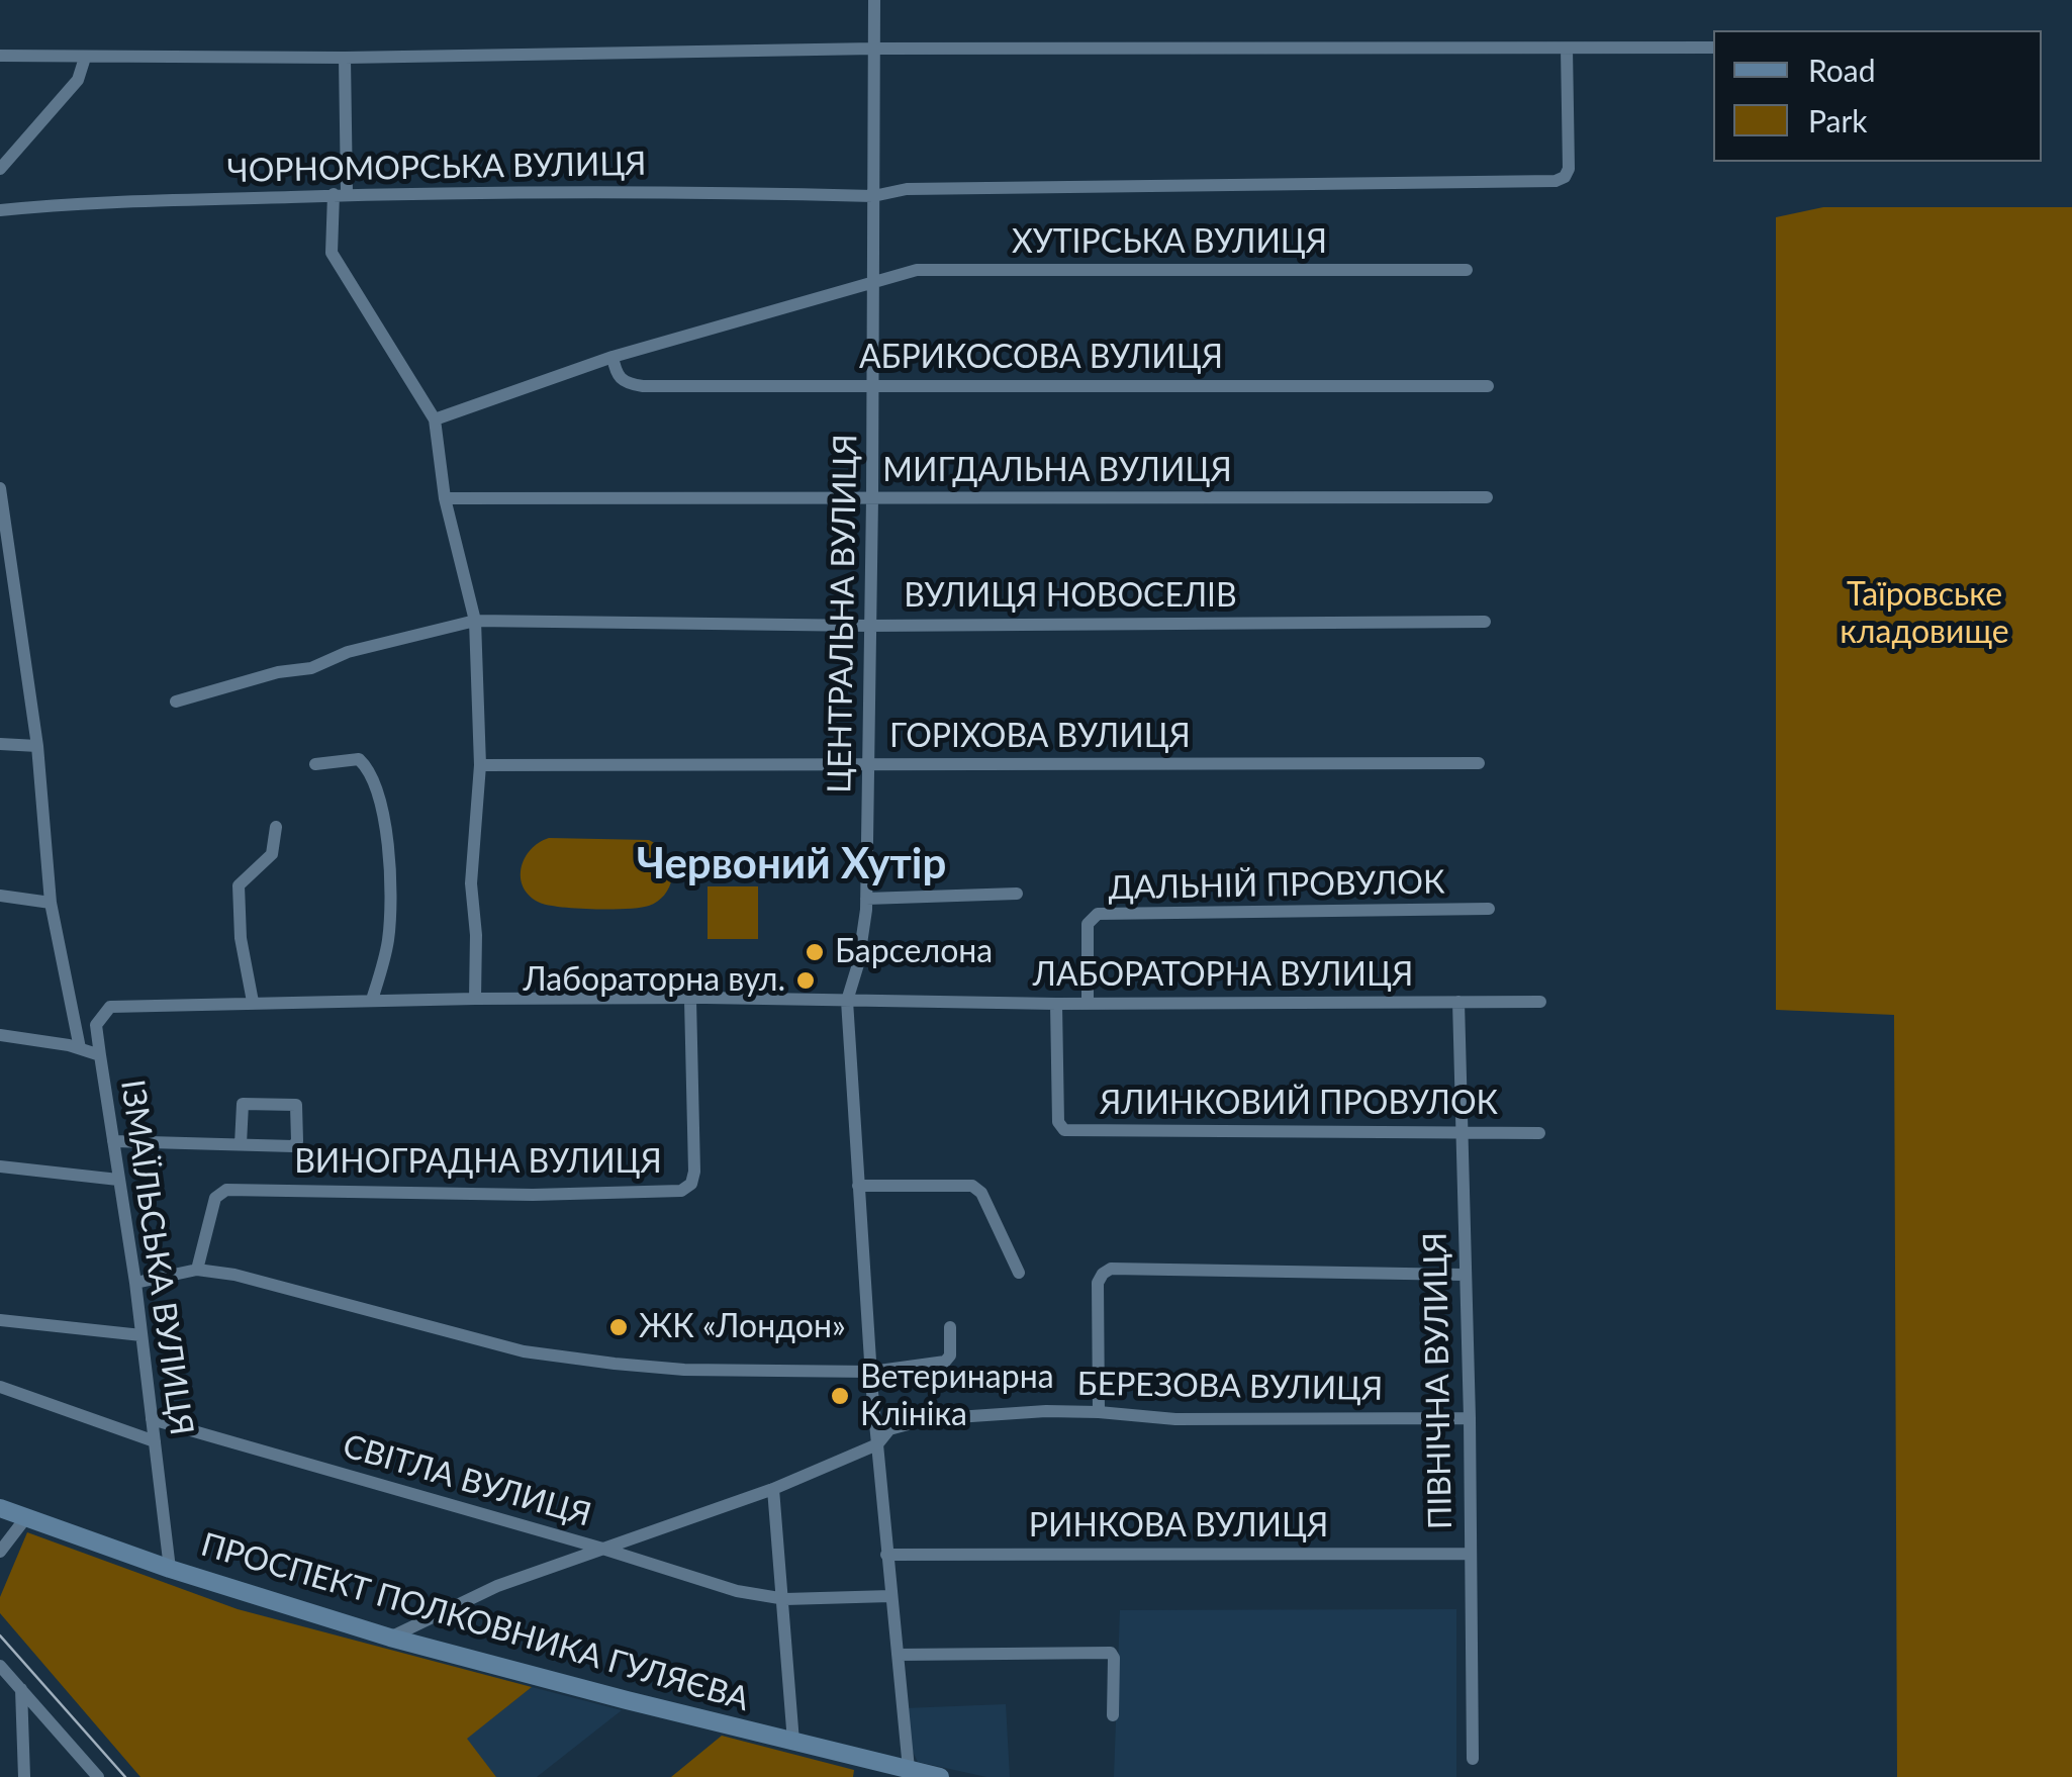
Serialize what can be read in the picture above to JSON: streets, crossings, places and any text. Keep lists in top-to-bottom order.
{
  "streets": {
    "main road": ["ПРОСПЕКТ ПОЛКОВНИКА ГУЛЯЄВА"],
    "street": [
      "ЧОРНОМОРСЬКА ВУЛИЦЯ",
      "ХУТІРСЬКА ВУЛИЦЯ",
      "АБРИКОСОВА ВУЛИЦЯ",
      "МИГДАЛЬНА ВУЛИЦЯ",
      "ВУЛИЦЯ НОВОСЕЛІВ",
      "ЦЕНТРАЛЬНА ВУЛИЦЯ",
      "ГОРІХОВА ВУЛИЦЯ",
      "ДАЛЬНІЙ ПРОВУЛОК",
      "ЛАБОРАТОРНА ВУЛИЦЯ",
      "ЯЛИНКОВИЙ ПРОВУЛОК",
      "ВИНОГРАДНА ВУЛИЦЯ",
      "ІЗМАЇЛЬСЬКА ВУЛИЦЯ",
      "ПІВНІЧНА ВУЛИЦЯ",
      "БЕРЕЗОВА ВУЛИЦЯ",
      "СВІТЛА ВУЛИЦЯ",
      "РИНКОВА ВУЛИЦЯ"
    ]
  },
  "crossings": [
    ["ЧОРНОМОРСЬКА ВУЛИЦЯ", "ХУТІРСЬКА ВУЛИЦЯ"],
    ["ЧОРНОМОРСЬКА ВУЛИЦЯ", "ЦЕНТРАЛЬНА ВУЛИЦЯ"],
    ["ХУТІРСЬКА ВУЛИЦЯ", "ЦЕНТРАЛЬНА ВУЛИЦЯ"],
    ["АБРИКОСОВА ВУЛИЦЯ", "ЦЕНТРАЛЬНА ВУЛИЦЯ"],
    ["МИГДАЛЬНА ВУЛИЦЯ", "ЦЕНТРАЛЬНА ВУЛИЦЯ"],
    ["ВУЛИЦЯ НОВОСЕЛІВ", "ЦЕНТРАЛЬНА ВУЛИЦЯ"],
    ["ЦЕНТРАЛЬНА ВУЛИЦЯ", "ГОРІХОВА ВУЛИЦЯ"],
    ["ЦЕНТРАЛЬНА ВУЛИЦЯ", "ЛАБОРАТОРНА ВУЛИЦЯ"],
    ["ЦЕНТРАЛЬНА ВУЛИЦЯ", "БЕРЕЗОВА ВУЛИЦЯ"],
    ["ЦЕНТРАЛЬНА ВУЛИЦЯ", "СВІТЛА ВУЛИЦЯ"],
    ["ЦЕНТРАЛЬНА ВУЛИЦЯ", "РИНКОВА ВУЛИЦЯ"],
    ["ЦЕНТРАЛЬНА ВУЛИЦЯ", "ПРОСПЕКТ ПОЛКОВНИКА ГУЛЯЄВА"],
    ["ДАЛЬНІЙ ПРОВУЛОК", "ЛАБОРАТОРНА ВУЛИЦЯ"],
    ["ЛАБОРАТОРНА ВУЛИЦЯ", "ЯЛИНКОВИЙ ПРОВУЛОК"],
    ["ЛАБОРАТОРНА ВУЛИЦЯ", "ВИНОГРАДНА ВУЛИЦЯ"],
    ["ЛАБОРАТОРНА ВУЛИЦЯ", "ІЗМАЇЛЬСЬКА ВУЛИЦЯ"],
    ["ЛАБОРАТОРНА ВУЛИЦЯ", "ПІВНІЧНА ВУЛИЦЯ"],
    ["ЯЛИНКОВИЙ ПРОВУЛОК", "ПІВНІЧНА ВУЛИЦЯ"],
    ["ІЗМАЇЛЬСЬКА ВУЛИЦЯ", "СВІТЛА ВУЛИЦЯ"],
    ["ІЗМАЇЛЬСЬКА ВУЛИЦЯ", "ПРОСПЕКТ ПОЛКОВНИКА ГУЛЯЄВА"],
    ["ПІВНІЧНА ВУЛИЦЯ", "БЕРЕЗОВА ВУЛИЦЯ"],
    ["ПІВНІЧНА ВУЛИЦЯ", "РИНКОВА ВУЛИЦЯ"],
    ["БЕРЕЗОВА ВУЛИЦЯ", "СВІТЛА ВУЛИЦЯ"]
  ],
  "districts": ["Червоний Хутір"],
  "parks": ["Таїровське кладовище"],
  "places": [
    "Барселона",
    "Лабораторна вул.",
    "ЖК «Лондон»",
    "Ветеринарна Клініка"
  ],
  "legend": ["Road", "Park"]
}
